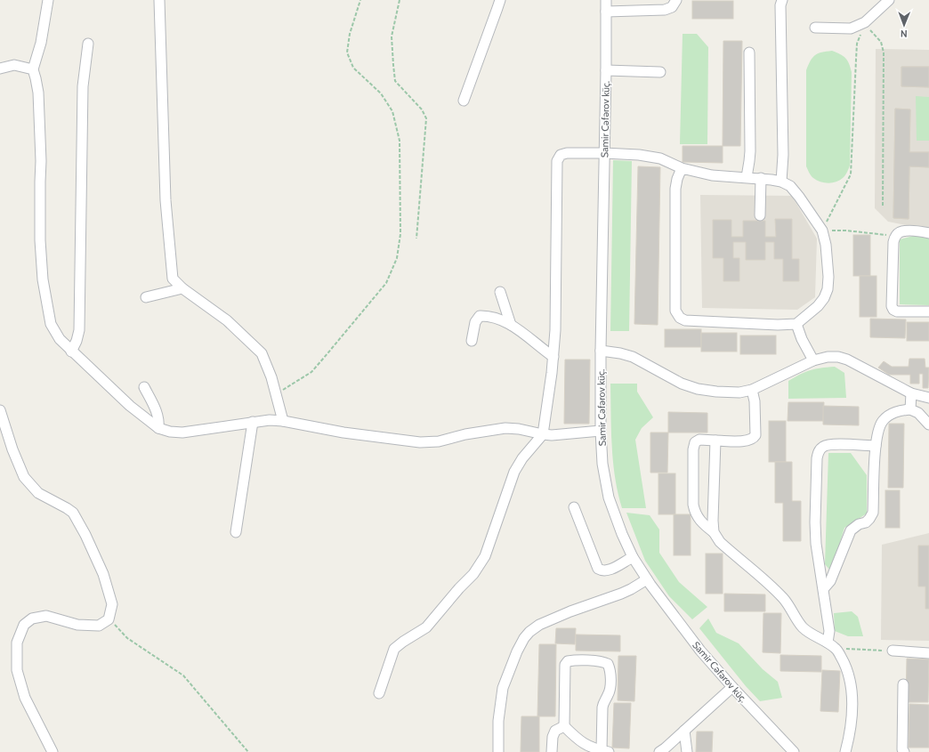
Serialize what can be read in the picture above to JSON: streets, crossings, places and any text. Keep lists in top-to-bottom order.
{
  "streets": {
    "street": ["Samir Cəfərov küç."]
  },
  "north": "bottom"
}
